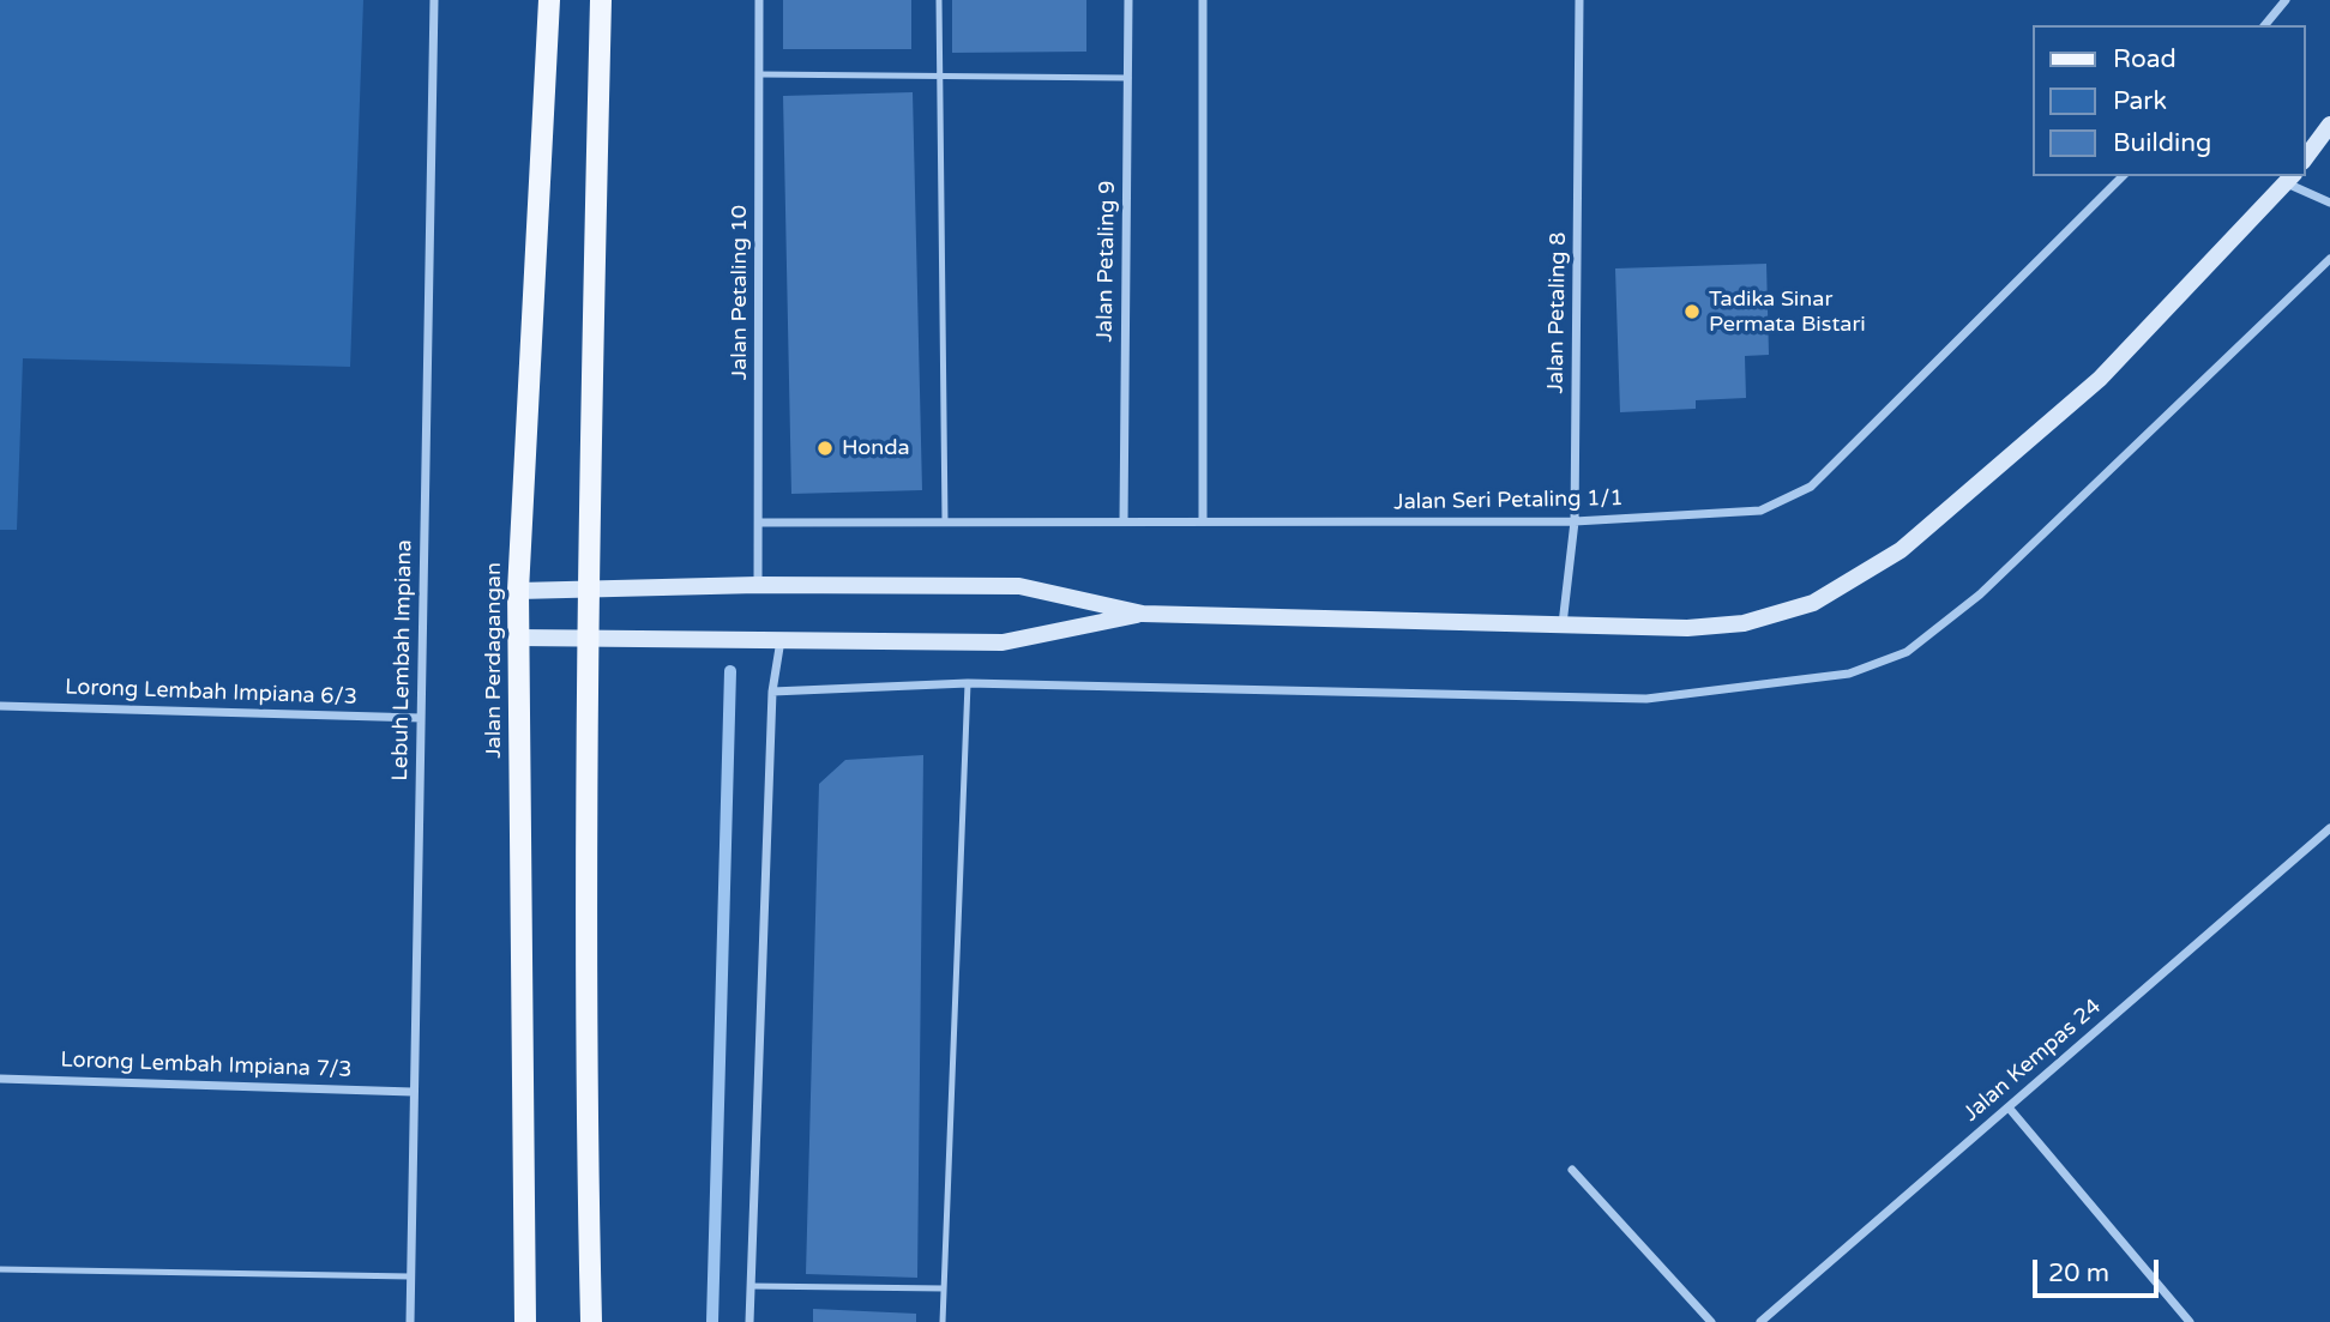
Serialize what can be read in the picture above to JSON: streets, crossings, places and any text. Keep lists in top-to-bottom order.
{
  "streets": {
    "main road": ["Jalan Perdagangan"],
    "street": [
      "Jalan Petaling 9",
      "Jalan Petaling 10",
      "Jalan Petaling 8",
      "Jalan Seri Petaling 1/1",
      "Lebuh Lembah Impiana",
      "Lorong Lembah Impiana 6/3",
      "Jalan Kempas 24",
      "Lorong Lembah Impiana 7/3"
    ]
  },
  "crossings": [
    ["Jalan Petaling 9", "Jalan Seri Petaling 1/1"],
    ["Jalan Petaling 10", "Jalan Seri Petaling 1/1"],
    ["Jalan Petaling 8", "Jalan Seri Petaling 1/1"],
    ["Lebuh Lembah Impiana", "Lorong Lembah Impiana 6/3"],
    ["Lebuh Lembah Impiana", "Lorong Lembah Impiana 7/3"]
  ],
  "places": ["Tadika Sinar Permata Bistari", "Honda"],
  "legend": ["Road", "Park", "Building"],
  "scale_bar": "20 m"
}
